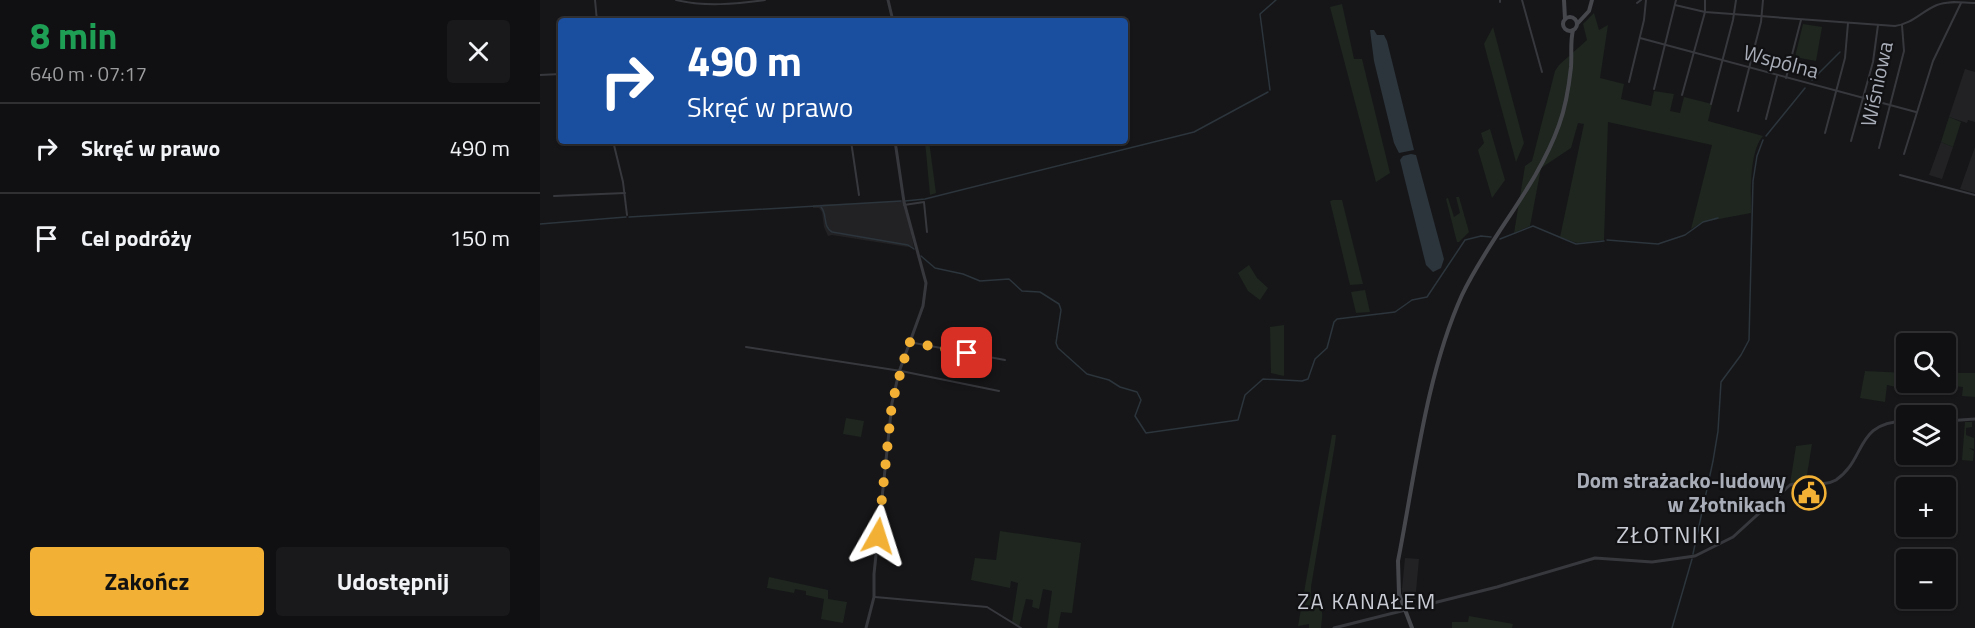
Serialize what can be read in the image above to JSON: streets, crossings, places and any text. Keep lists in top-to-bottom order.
{
  "streets": {
    "street": ["Wspólna", "Wiśniowa"]
  },
  "crossings": [
    ["Wspólna", "Wiśniowa"]
  ],
  "districts": ["ZŁOTNIKI", "ZA KANAŁEM"],
  "places": {
    "public building": ["Dom strażacko-ludowy w Złotnikach"]
  },
  "page": {
    "heading": ["8 min", "640 m · 07:17"],
    "turn": ["490 m", "Skręć w prawo"],
    "list": [
      {
        "name": "Skręć w prawo",
        "value": "490 m"
      },
      {
        "name": "Cel podróży",
        "value": "150 m"
      }
    ],
    "map_buttons": ["+", "−"],
    "buttons": ["Zakończ", "Udostępnij"]
  }
}
